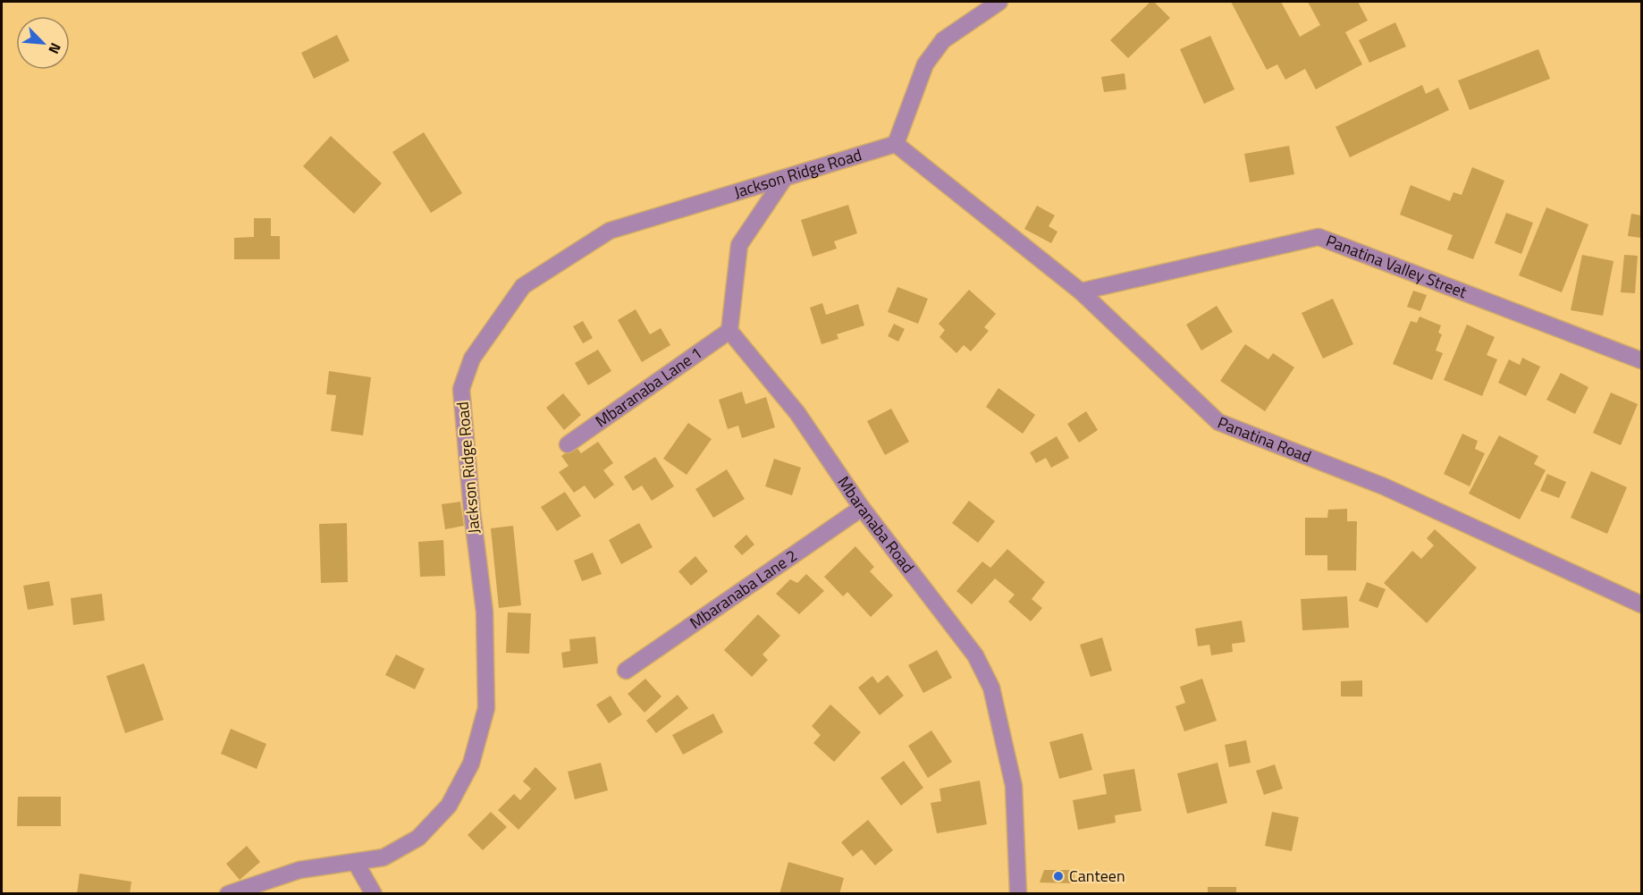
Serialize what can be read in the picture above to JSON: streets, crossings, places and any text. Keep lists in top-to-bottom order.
{
  "streets": {
    "street": [
      "Jackson Ridge Road",
      "Panatina Valley Street",
      "Mbaranaba Lane 1",
      "Panatina Road",
      "Mbaranaba Road",
      "Mbaranaba Lane 2"
    ]
  },
  "crossings": [
    ["Jackson Ridge Road", "Panatina Road"],
    ["Panatina Valley Street", "Panatina Road"],
    ["Mbaranaba Lane 1", "Mbaranaba Road"],
    ["Mbaranaba Road", "Mbaranaba Lane 2"]
  ],
  "places": ["Canteen"],
  "north": "bottom right"
}
